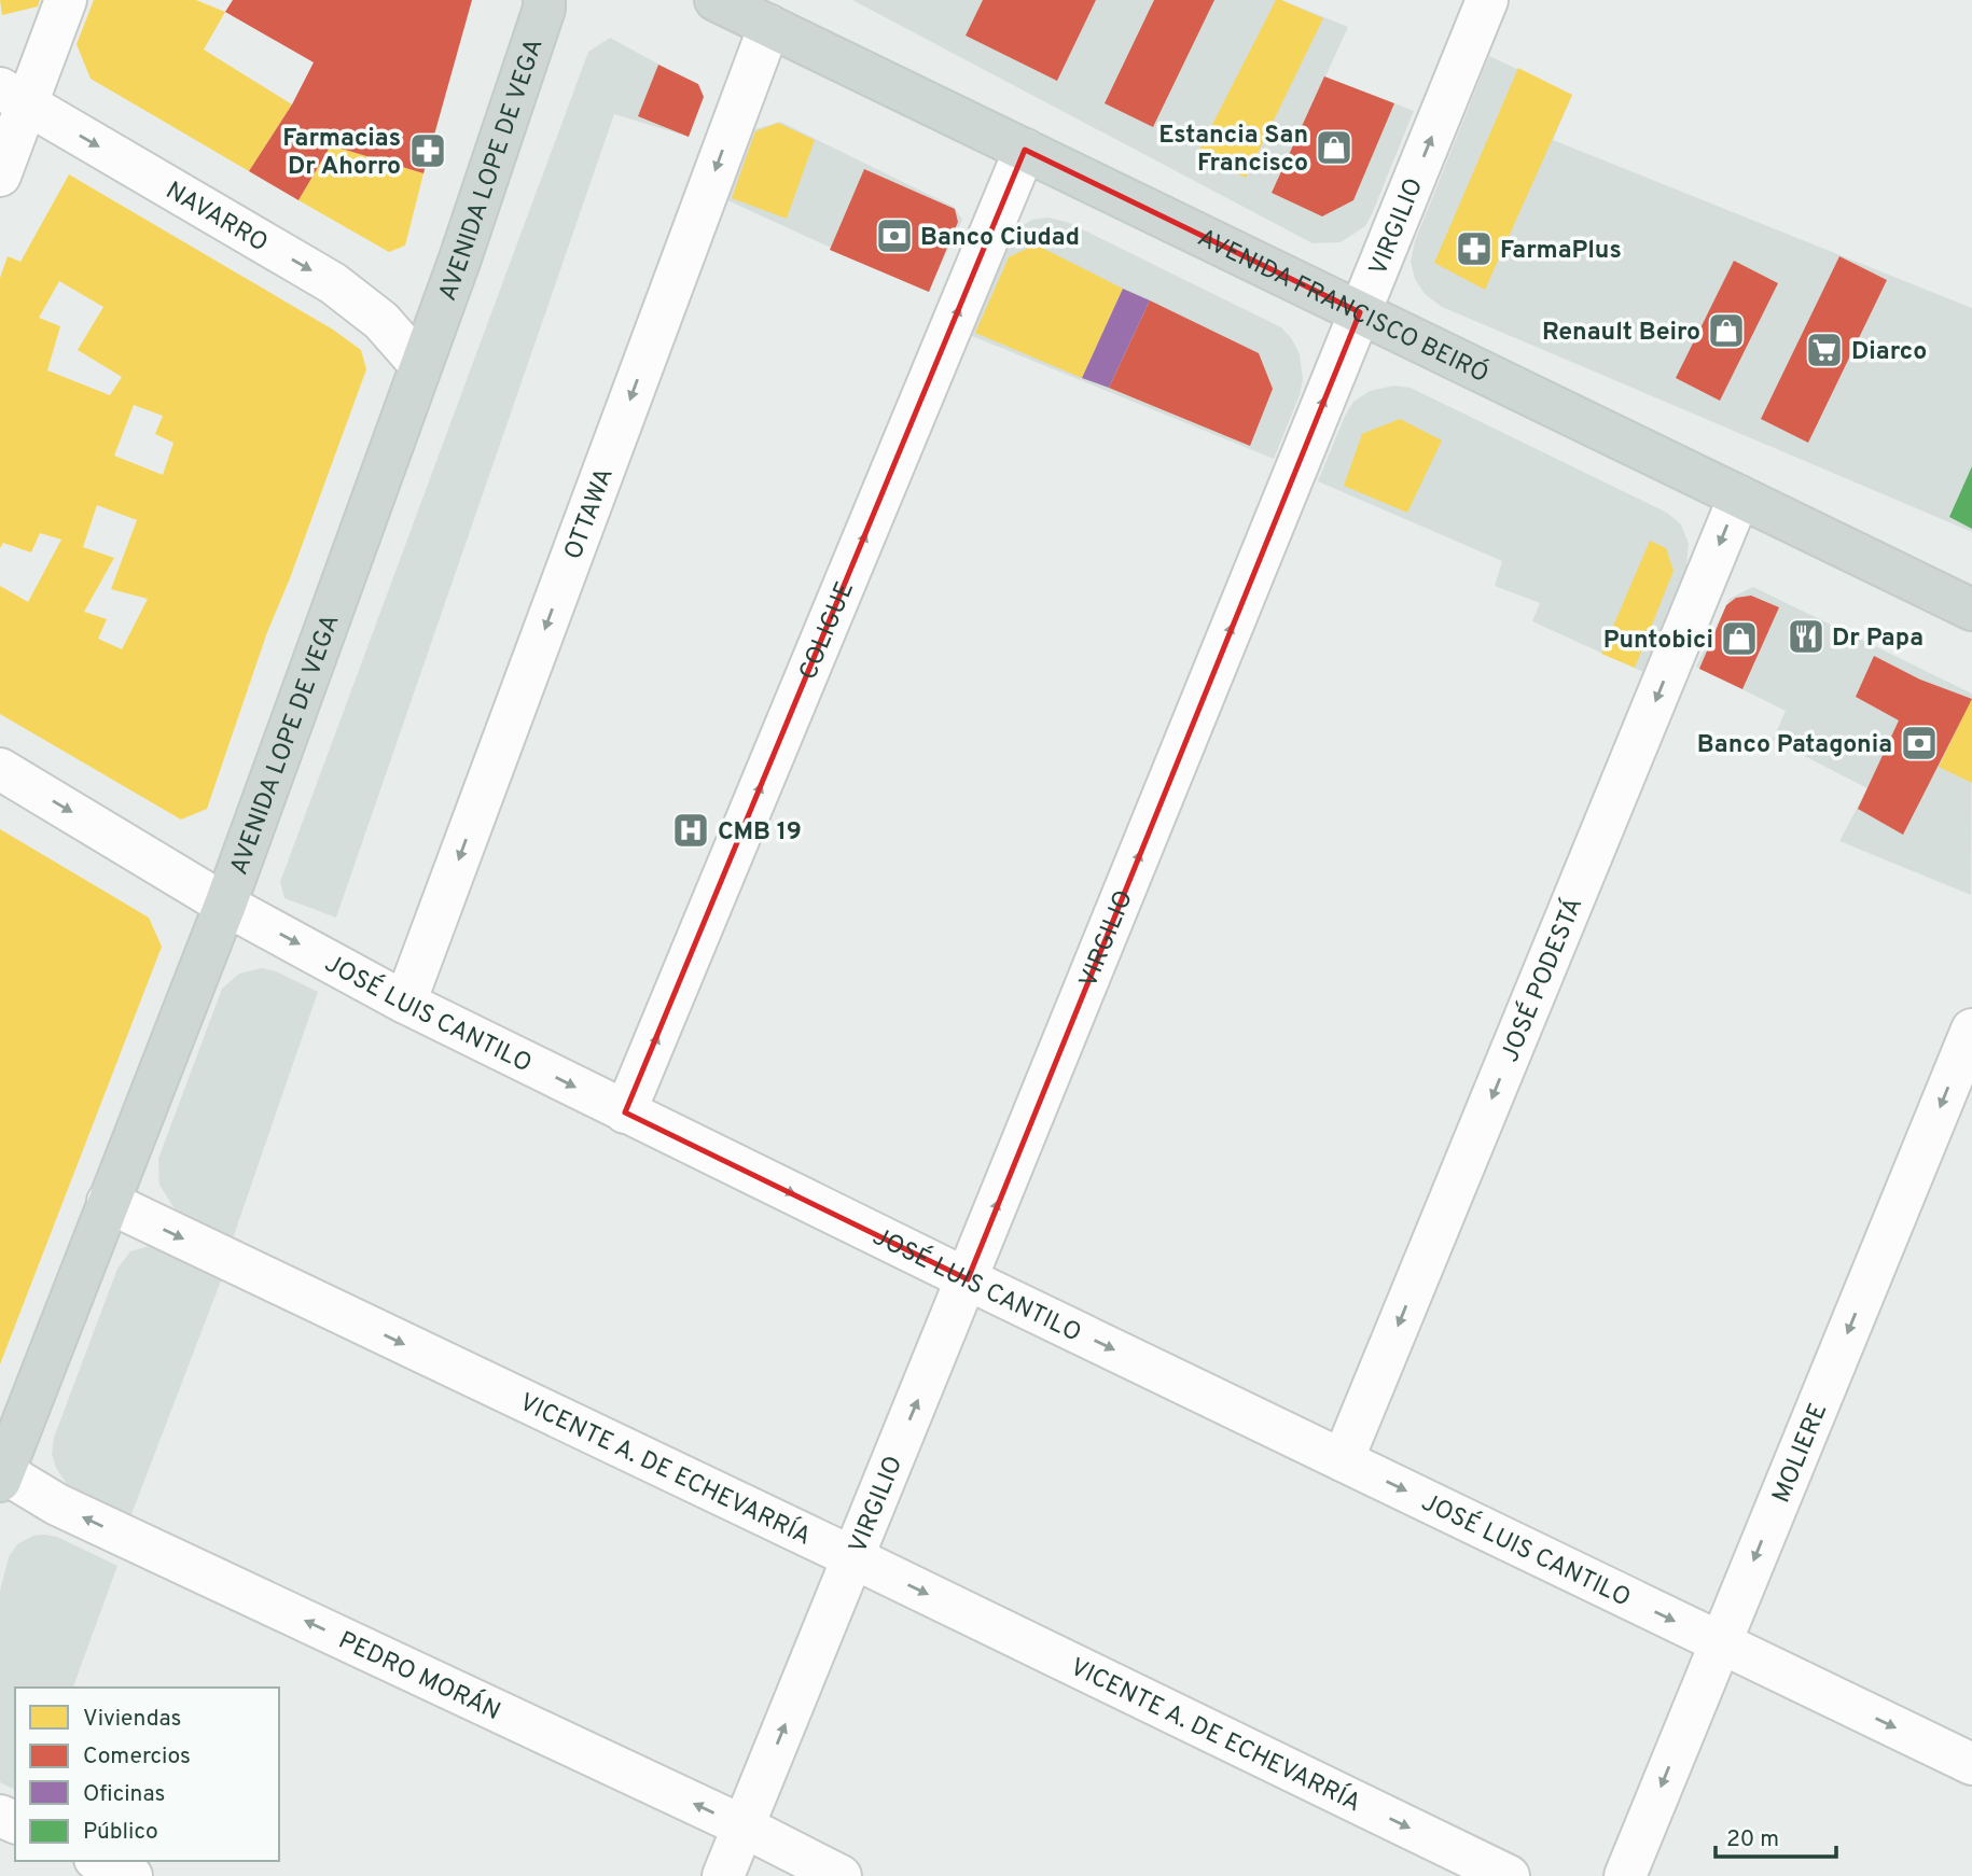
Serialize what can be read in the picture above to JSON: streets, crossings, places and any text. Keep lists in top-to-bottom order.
{
  "streets": {
    "main road": ["AVENIDA LOPE DE VEGA", "AVENIDA FRANCISCO BEIRÓ"],
    "street": [
      "NAVARRO",
      "VIRGILIO",
      "OTTAWA",
      "COLIGUE",
      "JOSÉ PODESTÁ",
      "JOSÉ LUIS CANTILO",
      "MOLIERE",
      "VICENTE A. DE ECHEVARRÍA",
      "PEDRO MORÁN"
    ]
  },
  "crossings": [
    ["AVENIDA LOPE DE VEGA", "NAVARRO"],
    ["AVENIDA LOPE DE VEGA", "JOSÉ LUIS CANTILO"],
    ["AVENIDA LOPE DE VEGA", "VICENTE A. DE ECHEVARRÍA"],
    ["AVENIDA LOPE DE VEGA", "PEDRO MORÁN"],
    ["VIRGILIO", "AVENIDA FRANCISCO BEIRÓ"],
    ["VIRGILIO", "JOSÉ LUIS CANTILO"],
    ["VIRGILIO", "VICENTE A. DE ECHEVARRÍA"],
    ["VIRGILIO", "PEDRO MORÁN"],
    ["AVENIDA FRANCISCO BEIRÓ", "OTTAWA"],
    ["AVENIDA FRANCISCO BEIRÓ", "COLIGUE"],
    ["AVENIDA FRANCISCO BEIRÓ", "JOSÉ PODESTÁ"],
    ["OTTAWA", "JOSÉ LUIS CANTILO"],
    ["COLIGUE", "JOSÉ LUIS CANTILO"],
    ["JOSÉ PODESTÁ", "JOSÉ LUIS CANTILO"],
    ["JOSÉ LUIS CANTILO", "MOLIERE"]
  ],
  "one_way": [
    "NAVARRO",
    "VIRGILIO",
    "OTTAWA",
    "COLIGUE",
    "JOSÉ PODESTÁ",
    "JOSÉ LUIS CANTILO",
    "MOLIERE",
    "VICENTE A. DE ECHEVARRÍA",
    "PEDRO MORÁN"
  ],
  "places": {
    "shop": ["Estancia San Francisco", "Renault Beiro", "Puntobici"],
    "pharmacy": ["Farmacias Dr Ahorro", "FarmaPlus"],
    "bank": ["Banco Ciudad", "Banco Patagonia"],
    "supermarket": ["Diarco"],
    "restaurant": ["Dr Papa"],
    "hospital": ["CMB 19"]
  },
  "legend": [
    "Viviendas",
    "Comercios",
    "Oficinas",
    "Público"
  ],
  "scale_bar": "20 m"
}
